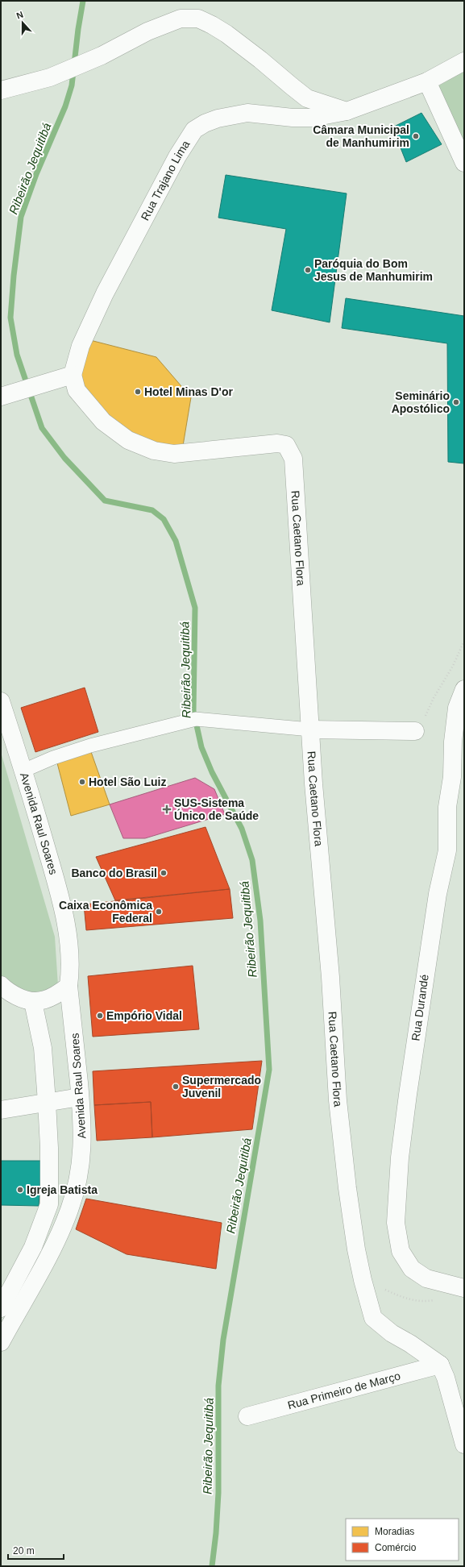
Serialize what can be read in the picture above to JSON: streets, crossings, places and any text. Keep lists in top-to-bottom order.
{
  "streets": {
    "street": [
      "Rua Trajano Lima",
      "Rua Caetano Flora",
      "Avenida Raul Soares",
      "Rua Durandé",
      "Rua Primeiro de Março"
    ]
  },
  "crossings": [
    ["Rua Trajano Lima", "Rua Caetano Flora"],
    ["Rua Caetano Flora", "Rua Primeiro de Março"]
  ],
  "water": ["Ribeirão Jequitibá"],
  "places": {
    "other": [
      "Câmara Municipal de Manhumirim",
      "Paróquia do Bom Jesus de Manhumirim",
      "Hotel Minas D'or",
      "Seminário Apostólico",
      "Hotel São Luiz",
      "Banco do Brasil",
      "Caixa Econômica Federal",
      "Empório Vidal",
      "Supermercado Juvenil",
      "Igreja Batista"
    ],
    "health": ["SUS-Sistema Único de Saúde"]
  },
  "legend": ["Moradias", "Comércio"],
  "scale_bar": "20 m",
  "north": "top"
}
